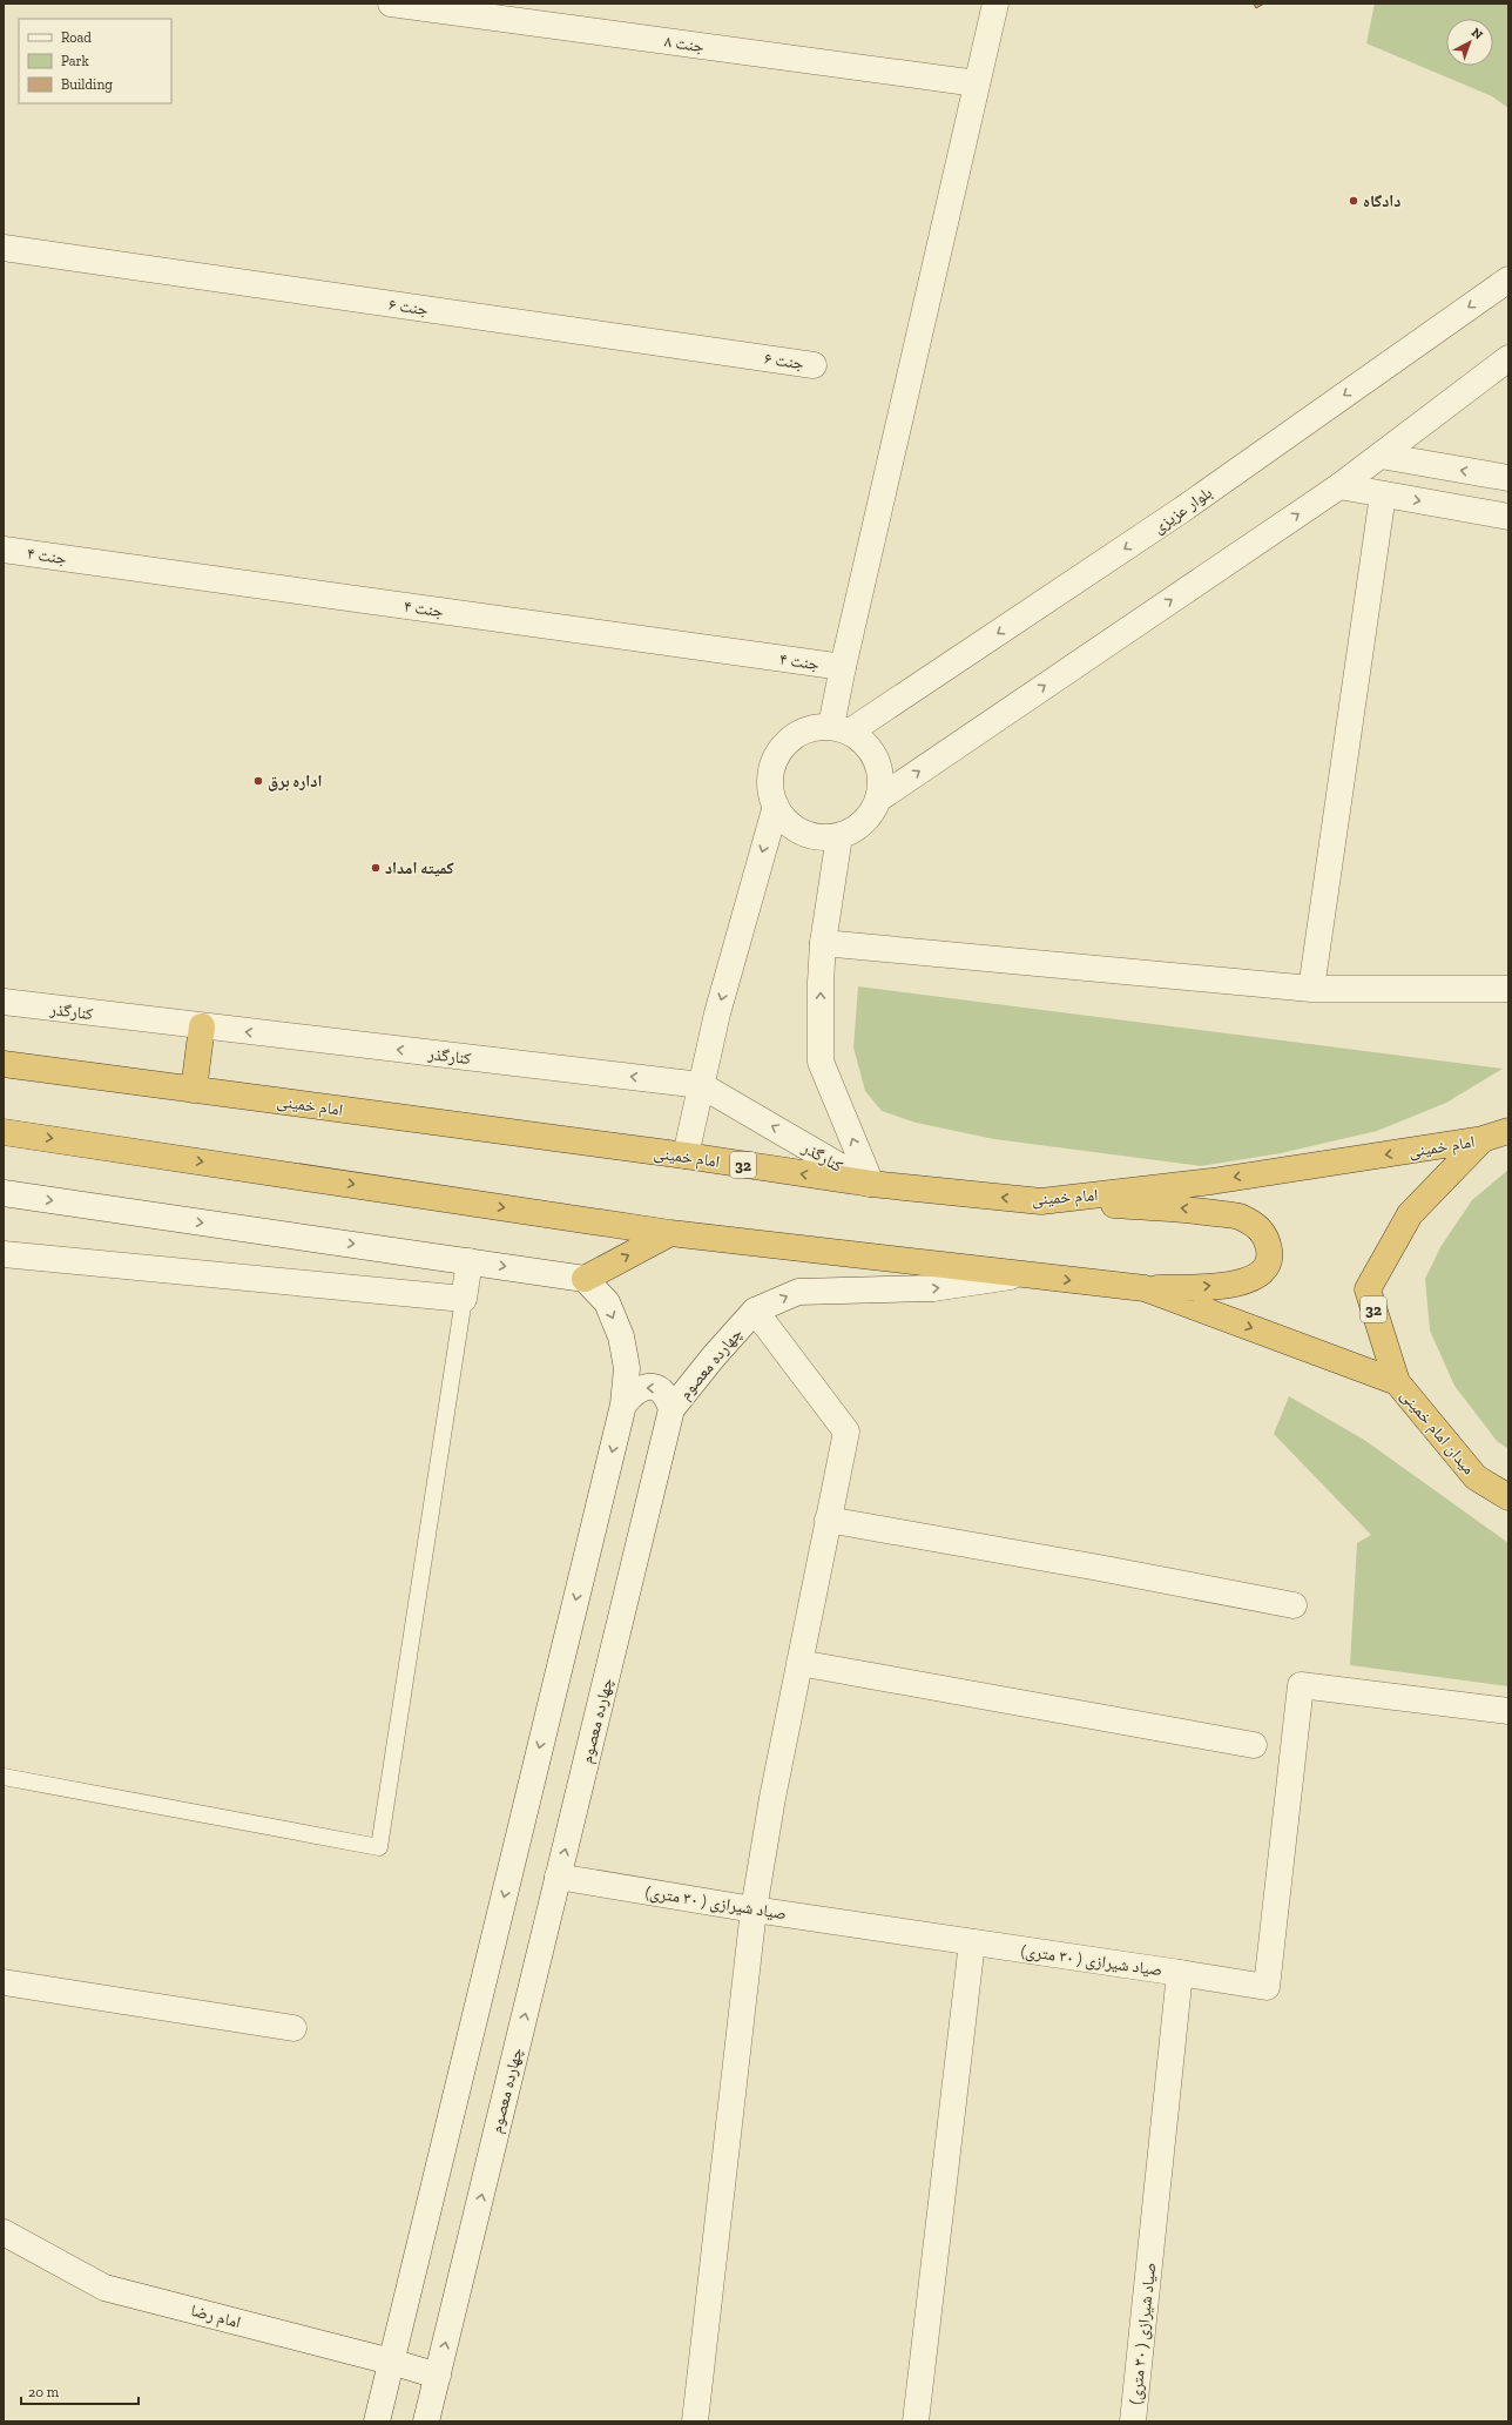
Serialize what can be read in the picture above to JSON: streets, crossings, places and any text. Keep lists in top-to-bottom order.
{
  "streets": {
    "highway": ["امام خمینی", "32", "میدان امام خمینی"],
    "street": [
      "جنت ۸",
      "جنت ۶",
      "بلوار عزیزی",
      "جنت ۴",
      "کنارگذر",
      "چهارده معصوم",
      "صیاد شیرازی ( ۳۰ متری)",
      "امام رضا"
    ]
  },
  "crossings": [
    ["کنارگذر", "امام خمینی"],
    ["امام خمینی", "میدان امام خمینی"],
    ["32", "چهارده معصوم"],
    ["32", "میدان امام خمینی"],
    ["چهارده معصوم", "صیاد شیرازی ( ۳۰ متری)"],
    ["چهارده معصوم", "امام رضا"]
  ],
  "places": ["دادگاه", "اداره برق", "کمیته امداد"],
  "legend": ["Road", "Park", "Building"],
  "scale_bar": "20 m",
  "north": "top right"
}
